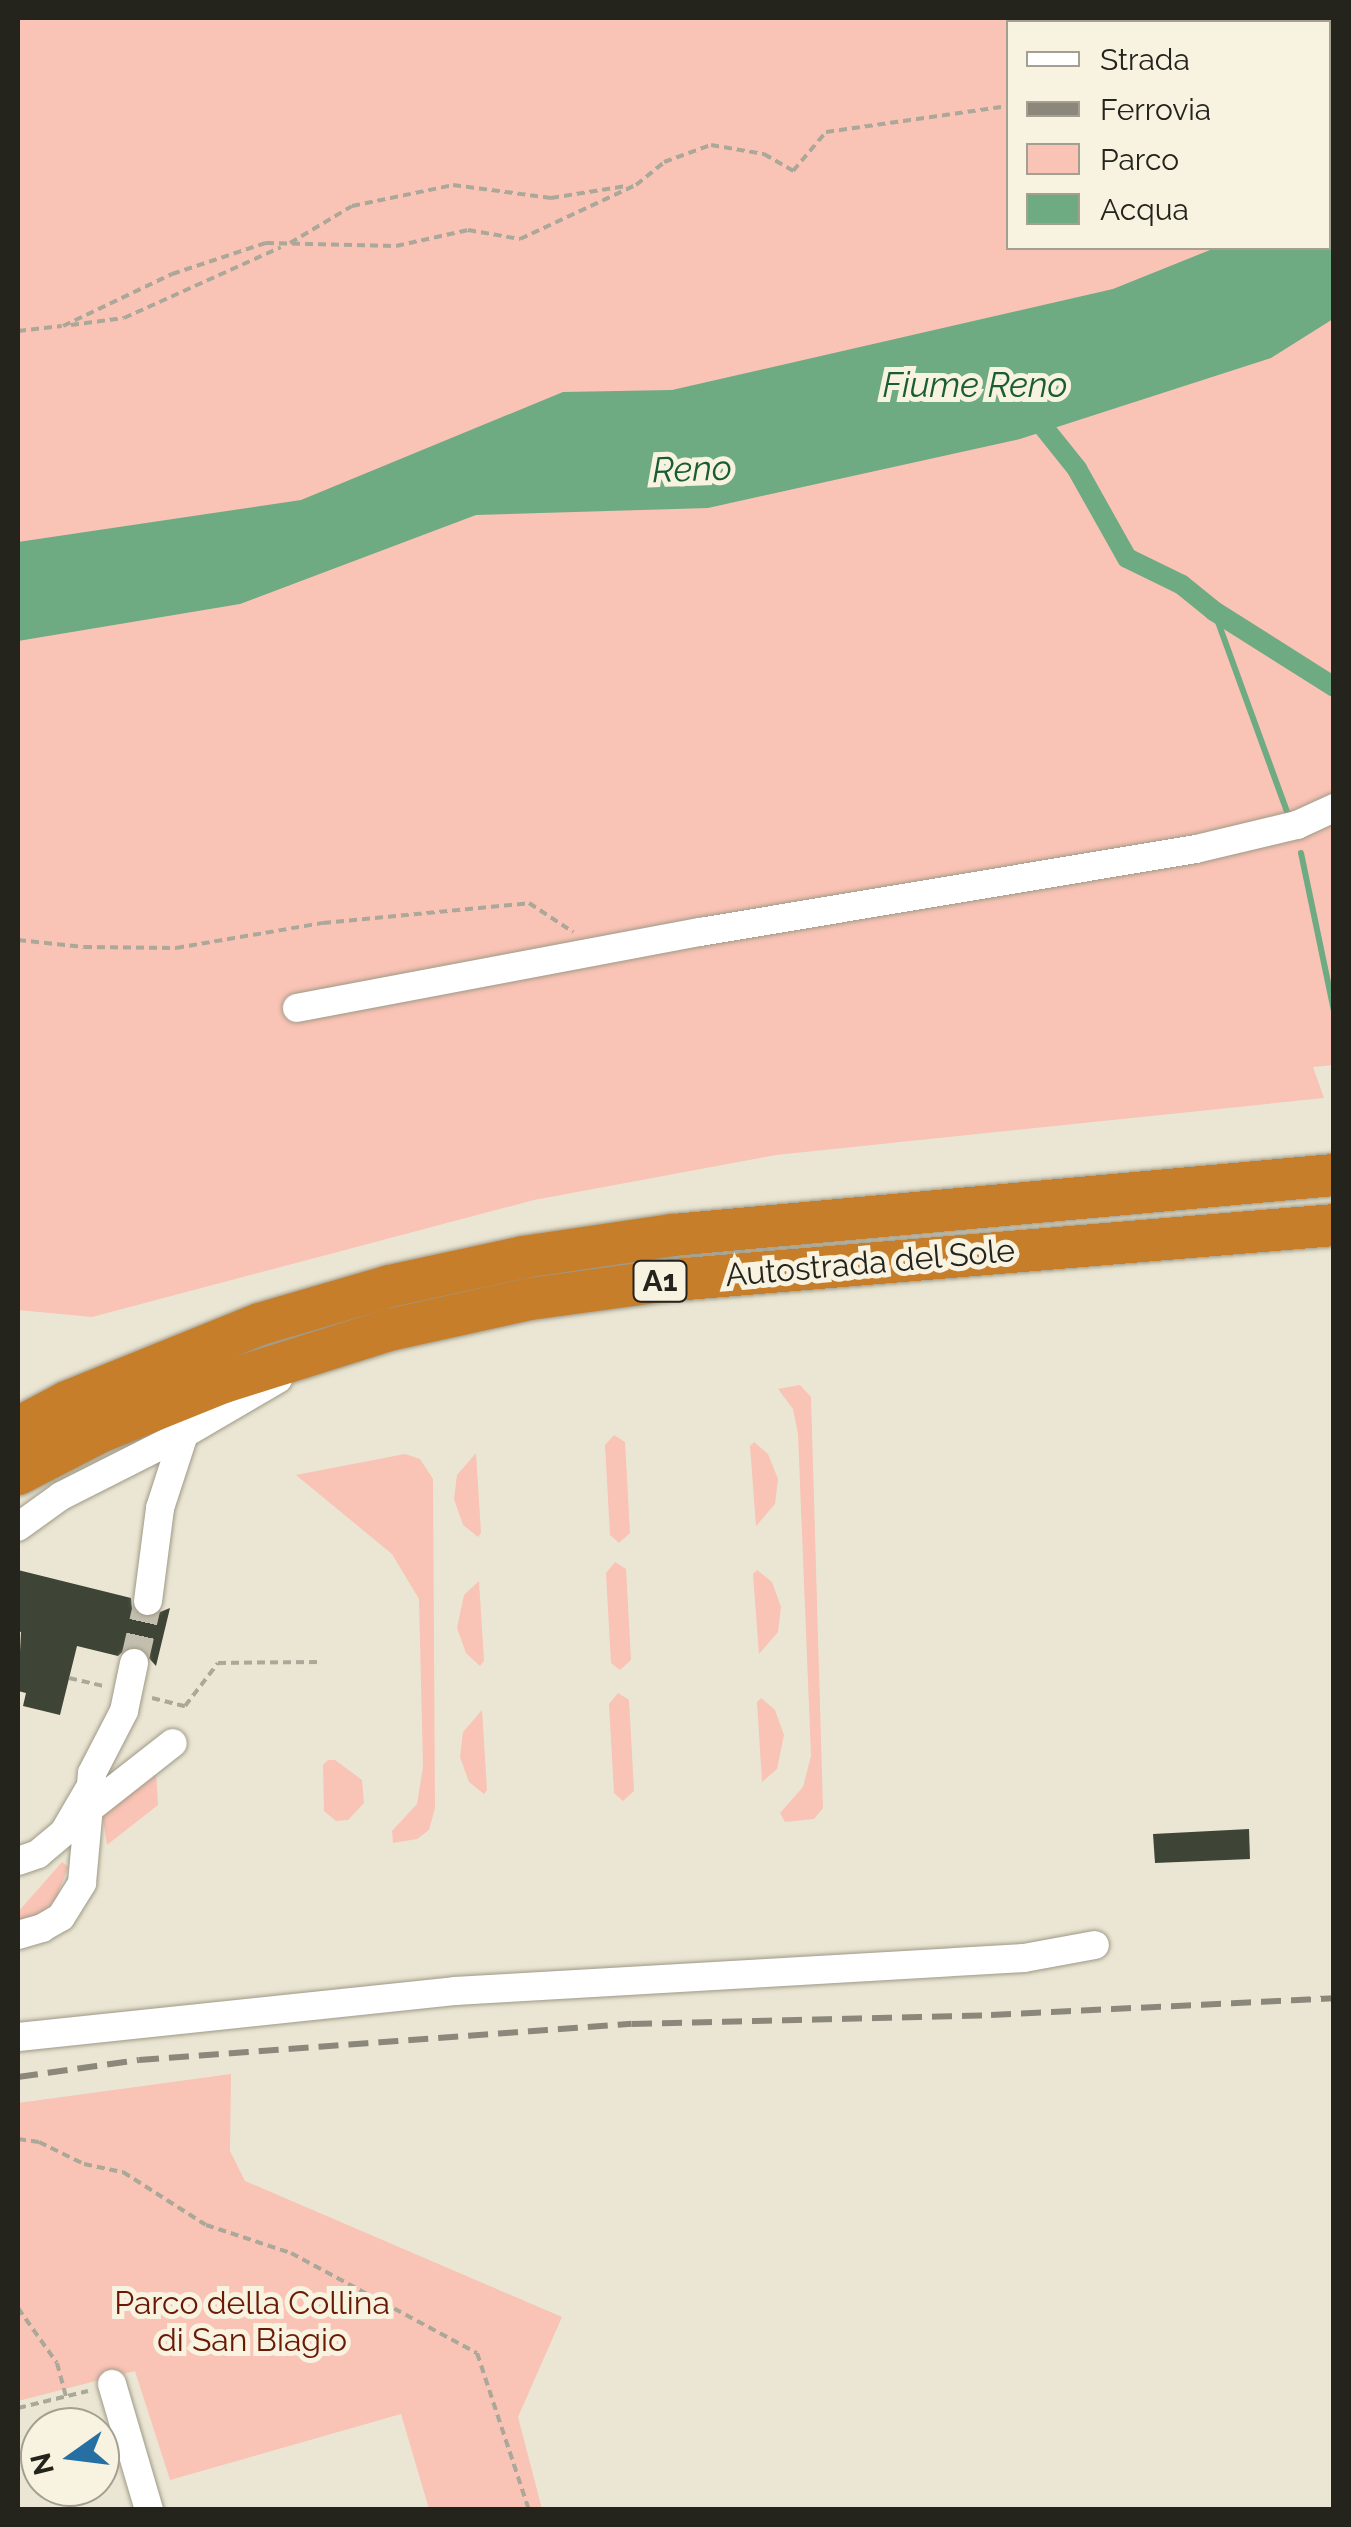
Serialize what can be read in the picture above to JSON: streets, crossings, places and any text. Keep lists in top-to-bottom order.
{
  "streets": {
    "highway": ["Autostrada del Sole", "A1"]
  },
  "water": ["Fiume Reno", "Reno"],
  "parks": ["Parco della Collina di San Biagio"],
  "legend": [
    "Strada",
    "Ferrovia",
    "Parco",
    "Acqua"
  ],
  "north": "left"
}
